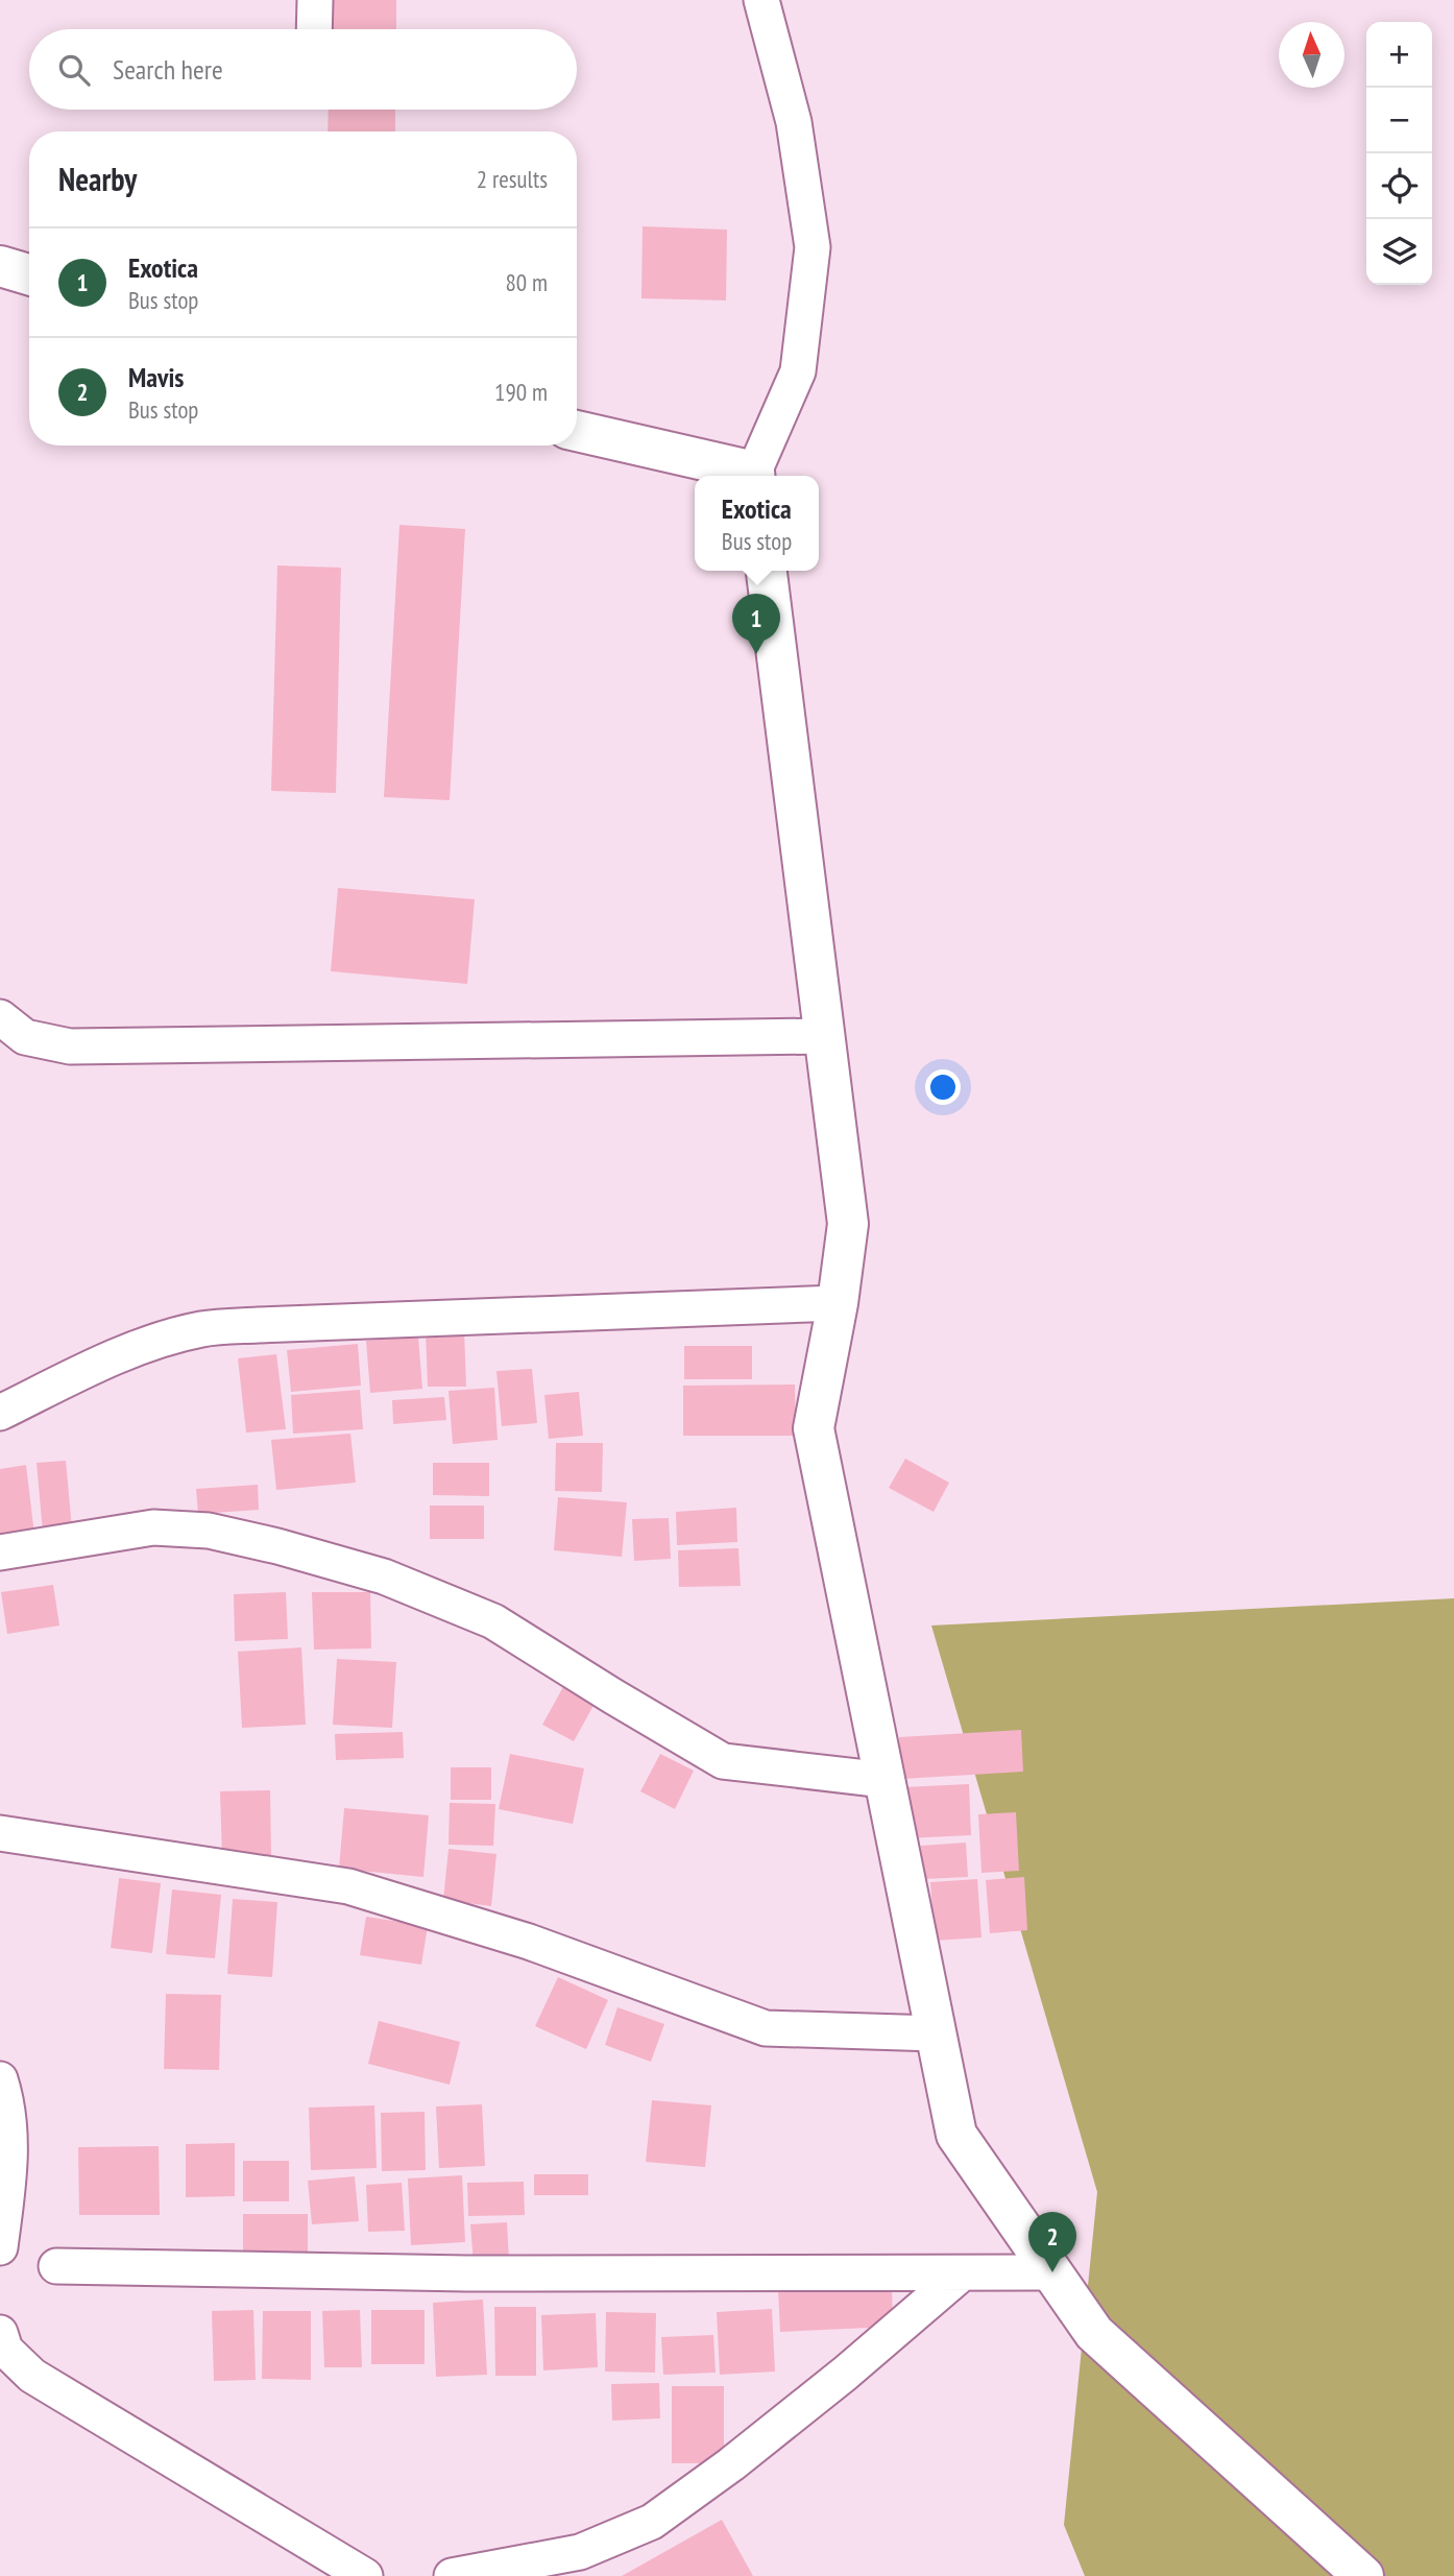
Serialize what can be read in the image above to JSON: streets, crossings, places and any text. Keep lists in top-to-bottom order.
{
  "north": "top",
  "page": {
    "map_buttons": ["+", "−"],
    "search": "Search here",
    "heading": ["Nearby", "2 results"],
    "list": [
      {
        "mark": "1",
        "name": "Exotica",
        "note": "Bus stop",
        "value": "80 m"
      },
      {
        "mark": "2",
        "name": "Mavis",
        "note": "Bus stop",
        "value": "190 m"
      }
    ],
    "popup": ["Exotica", "Bus stop"],
    "pins": ["1", "2"]
  }
}
